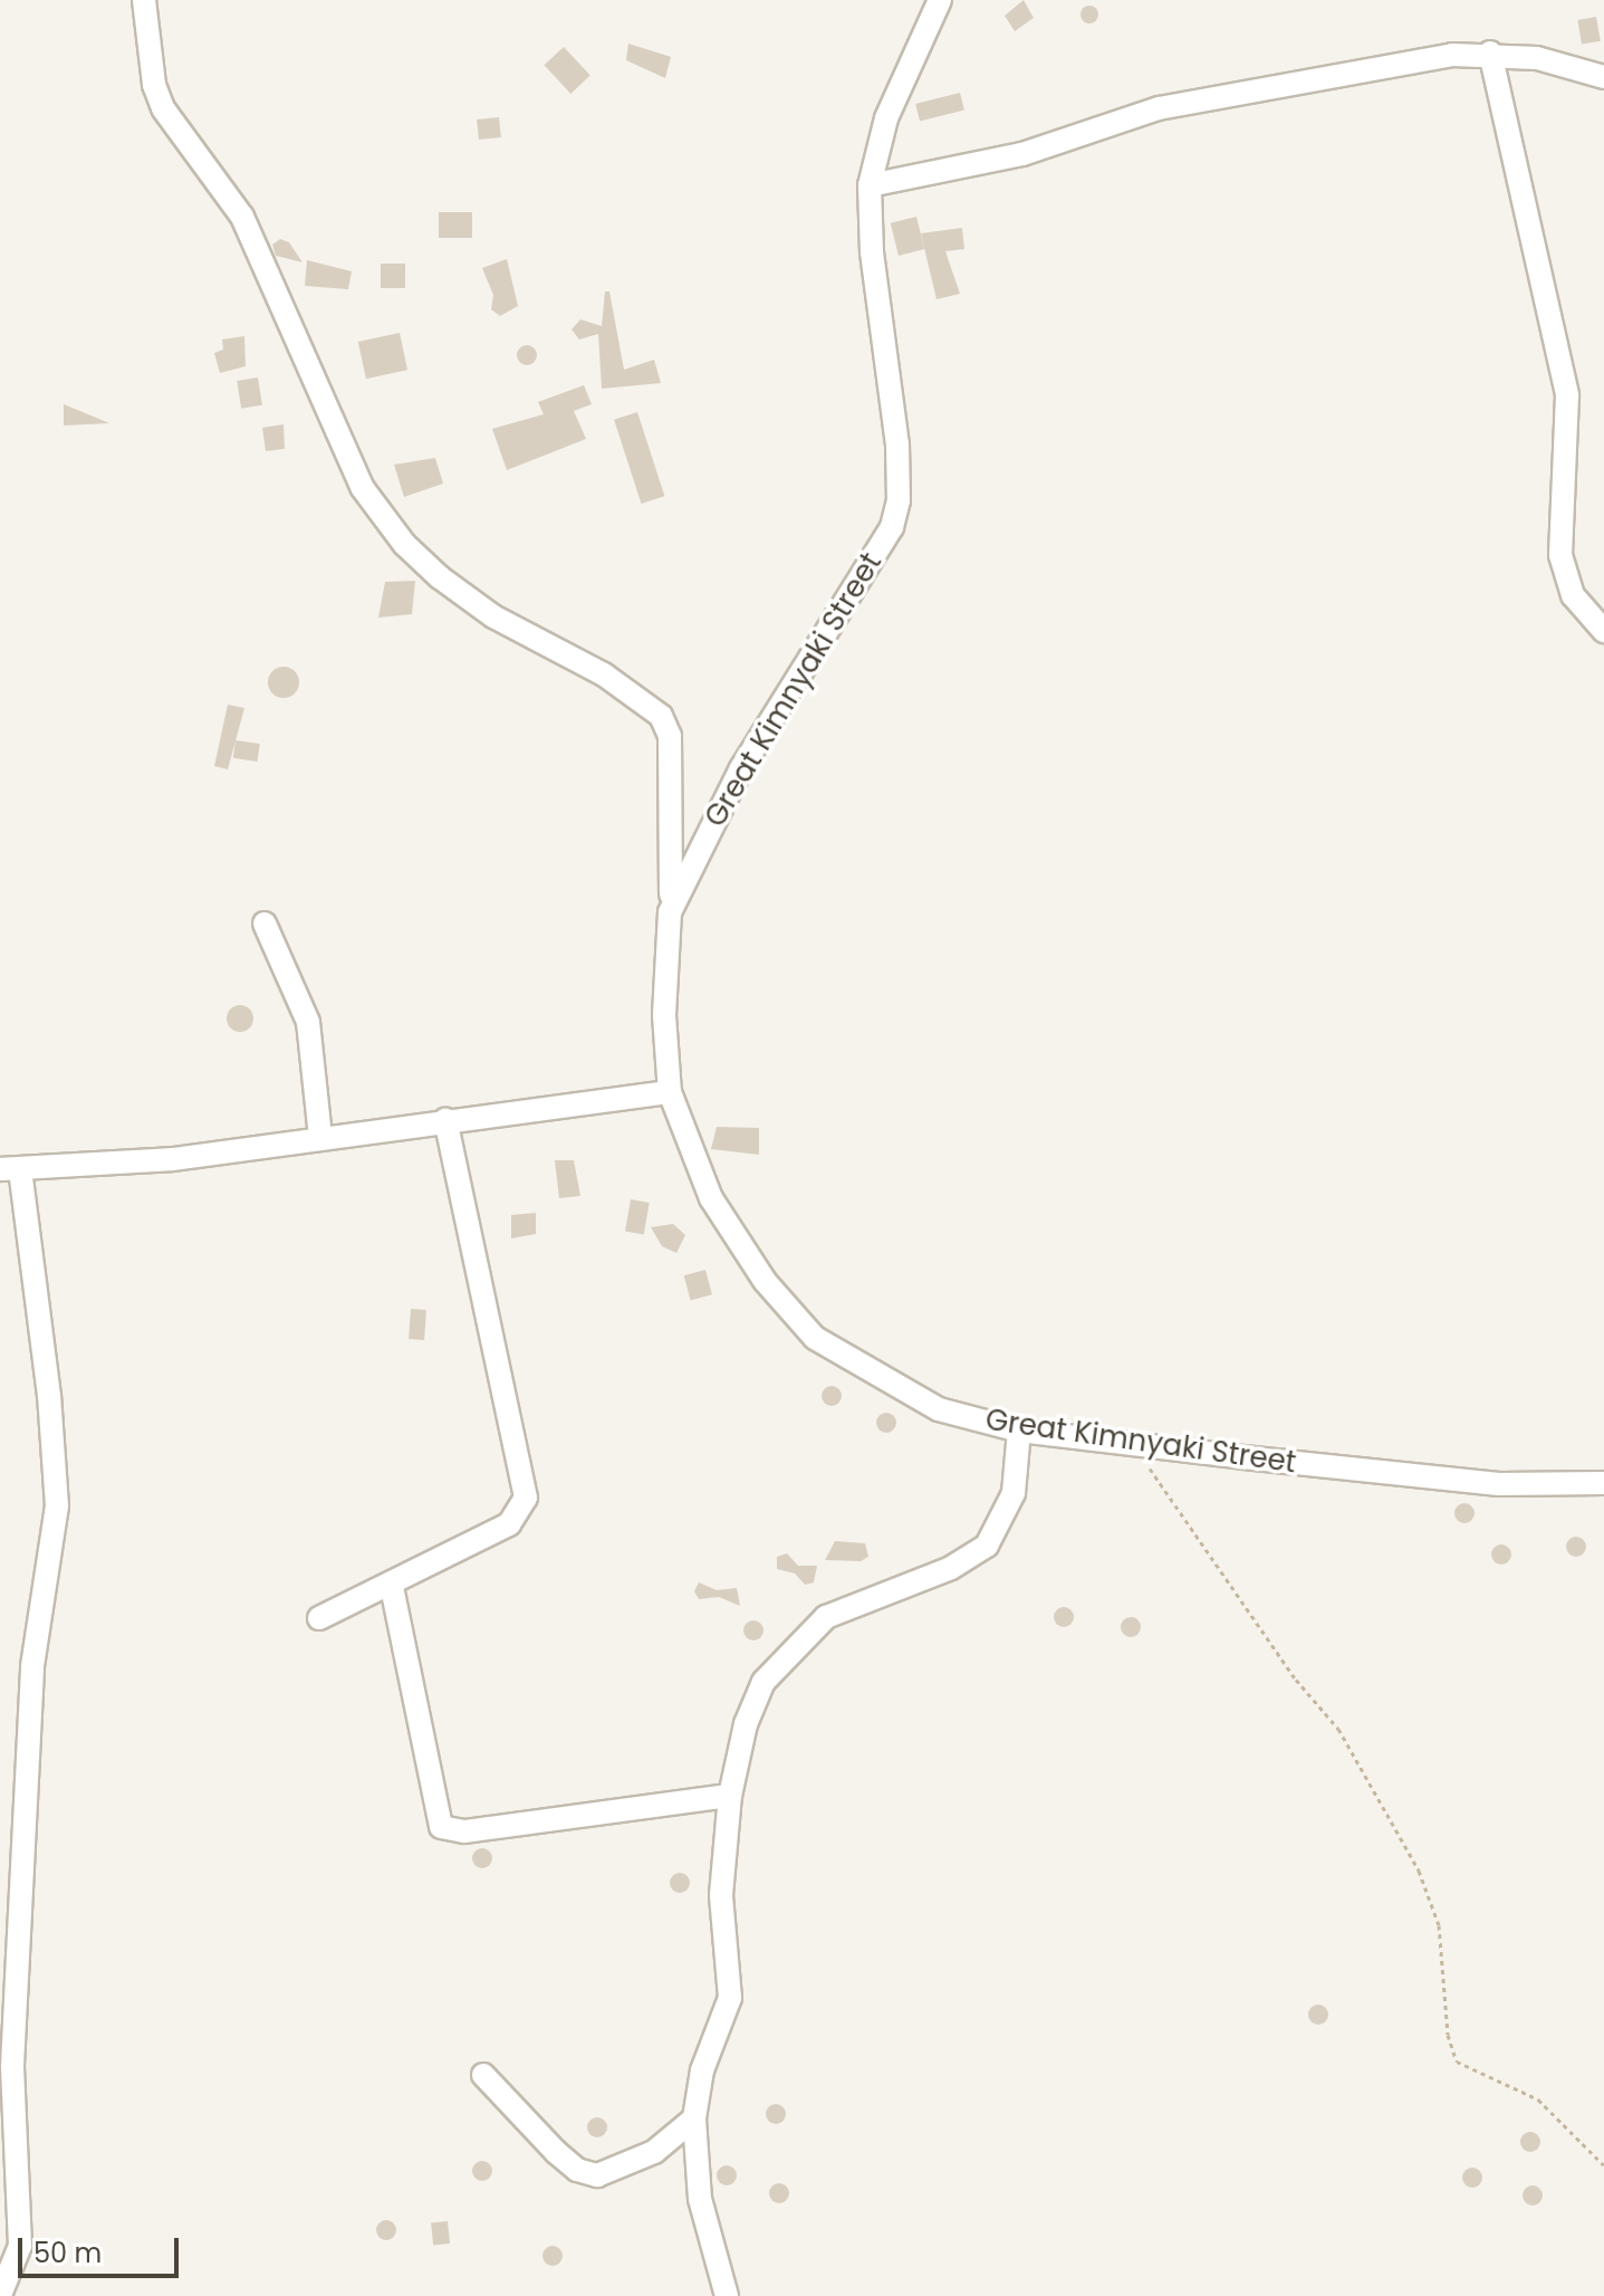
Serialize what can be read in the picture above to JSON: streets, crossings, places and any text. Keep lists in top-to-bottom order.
{
  "streets": {
    "street": ["Great Kimnyaki Street"]
  },
  "scale_bar": "50 m"
}
